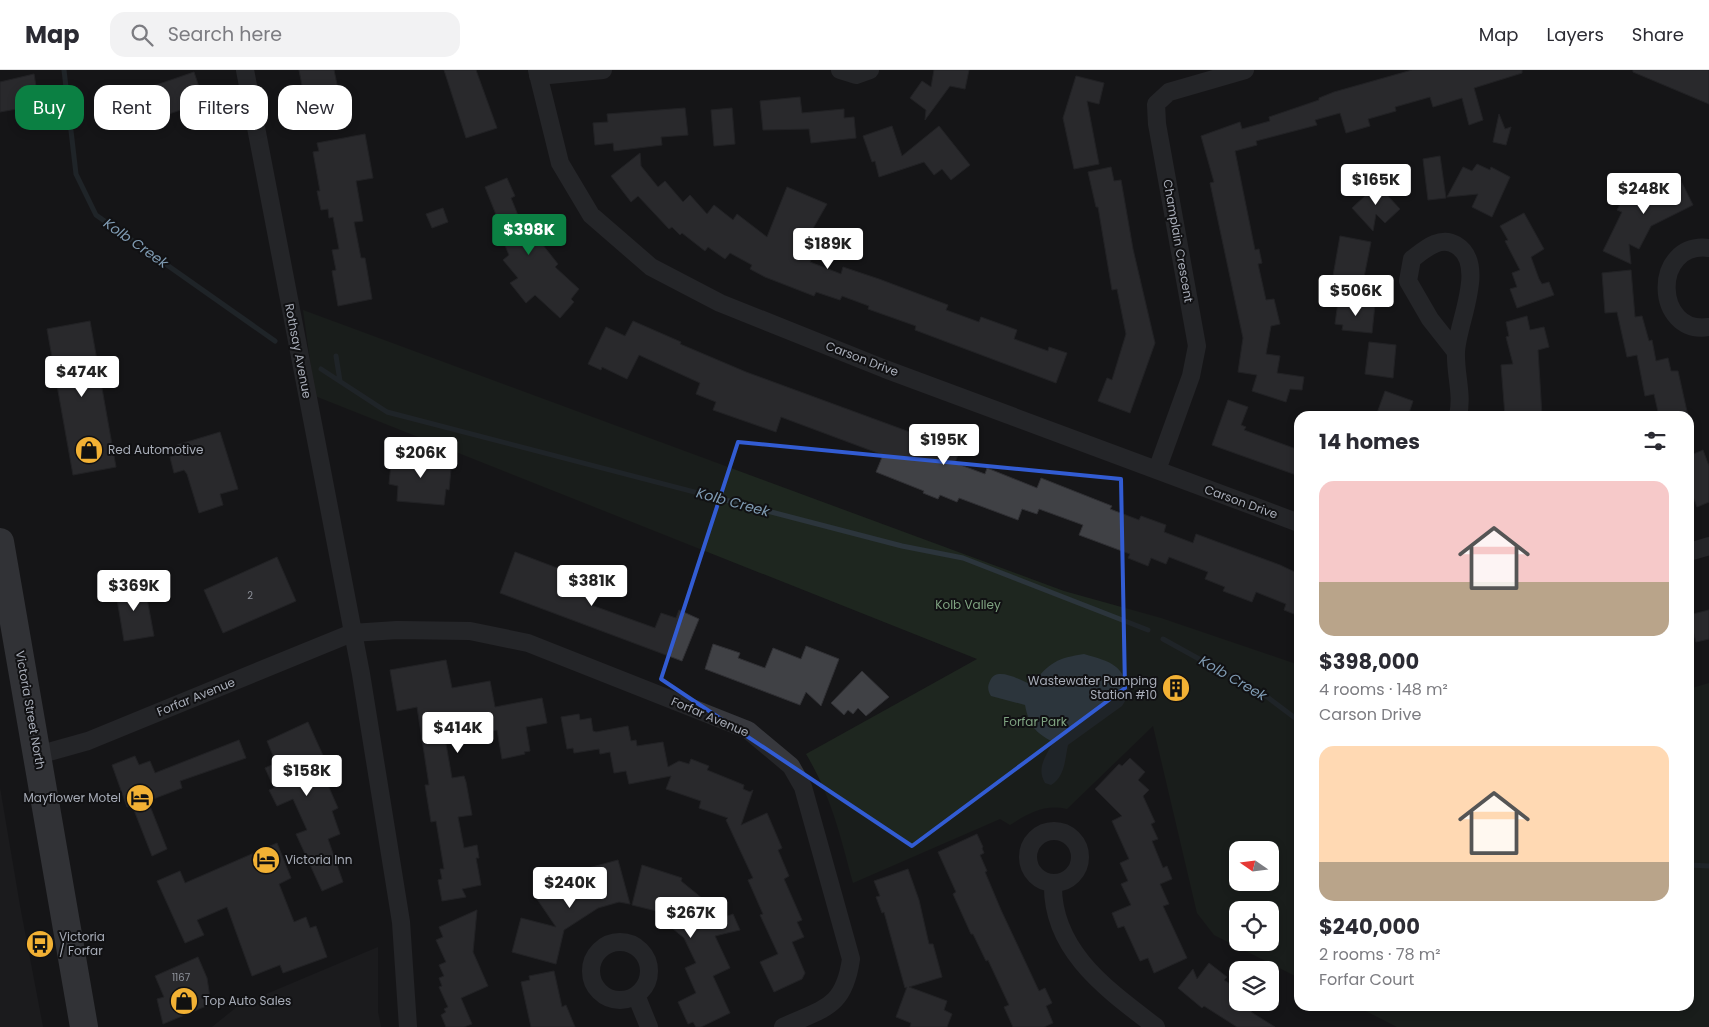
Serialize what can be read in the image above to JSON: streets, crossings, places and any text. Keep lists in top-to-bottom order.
{
  "streets": {
    "main road": ["Victoria Street North"],
    "street": [
      "Champlain Crescent",
      "Rothsay Avenue",
      "Carson Drive",
      "Forfar Avenue"
    ]
  },
  "crossings": [
    ["Champlain Crescent", "Carson Drive"],
    ["Rothsay Avenue", "Forfar Avenue"],
    ["Forfar Avenue", "Victoria Street North"]
  ],
  "water": ["Kolb Creek"],
  "parks": ["Kolb Valley", "Forfar Park"],
  "places": {
    "shop": ["Red Automotive", "Top Auto Sales"],
    "building": ["Wastewater Pumping Station #10"],
    "hotel": ["Mayflower Motel", "Victoria Inn"],
    "bus stop": ["Victoria / Forfar"]
  },
  "house_numbers": ["2", "1167"],
  "north": "left",
  "page": {
    "header": "Map",
    "search": "Search here",
    "nav": ["Map", "Layers", "Share"],
    "chip": [
      "Buy",
      "Rent",
      "Filters",
      "New"
    ],
    "price": [
      "$165K",
      "$248K",
      "$398K",
      "$189K",
      "$506K",
      "$474K",
      "$195K",
      "$206K",
      "$381K",
      "$369K",
      "$414K",
      "$158K",
      "$240K",
      "$267K"
    ],
    "heading": "14 homes",
    "list": [
      {
        "name": "$398,000",
        "note": "4 rooms · 148 m² · Carson Drive"
      },
      {
        "name": "$240,000",
        "note": "2 rooms · 78 m² · Forfar Court"
      }
    ]
  }
}
